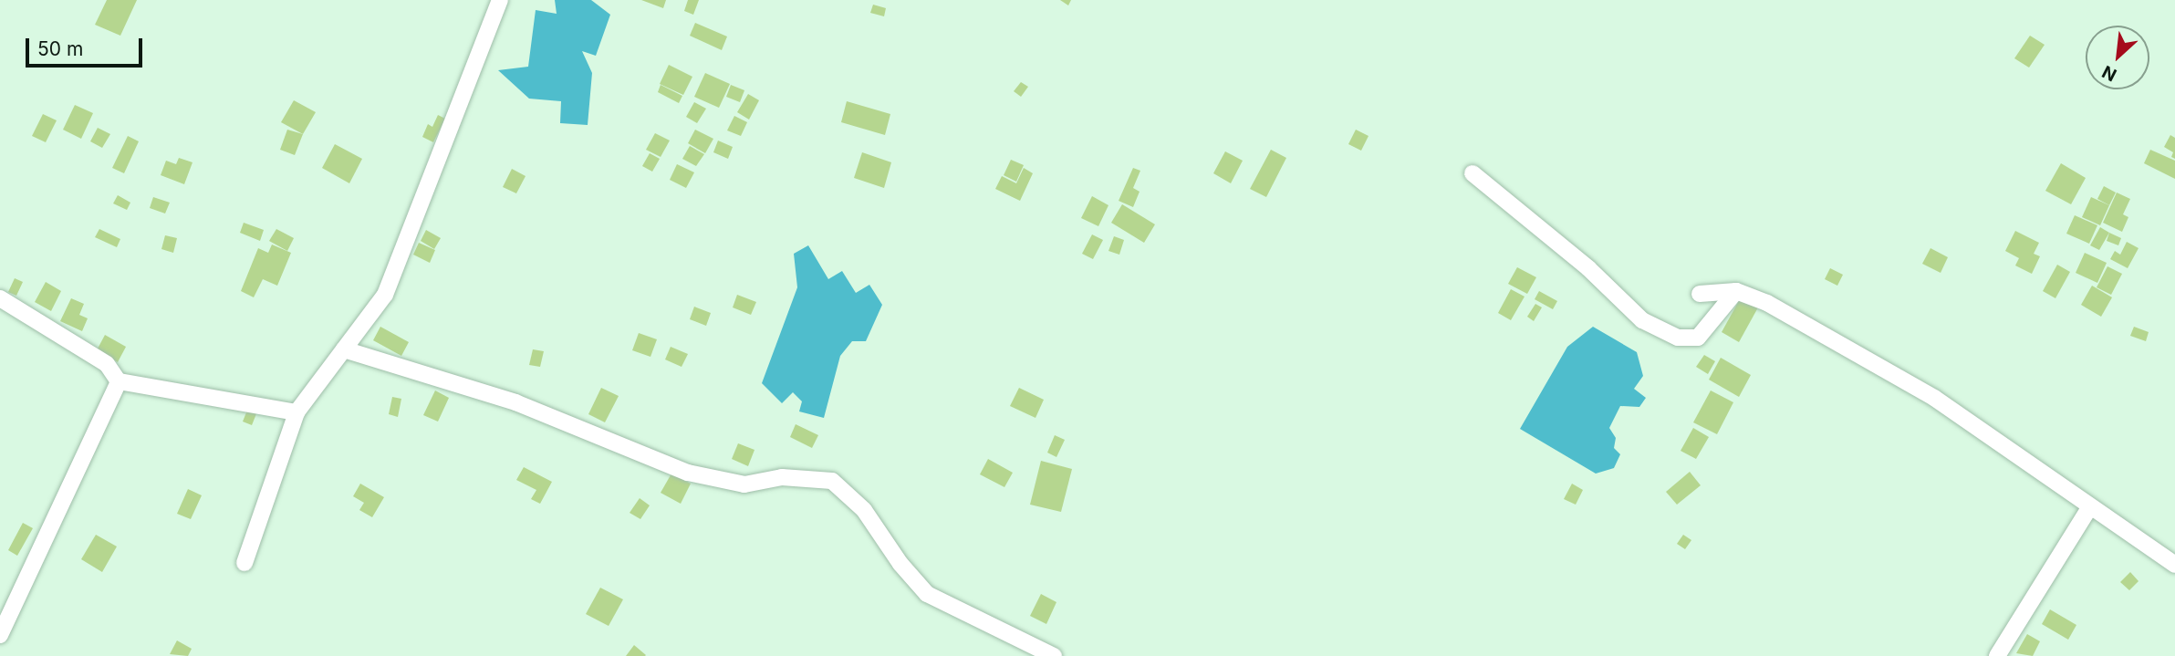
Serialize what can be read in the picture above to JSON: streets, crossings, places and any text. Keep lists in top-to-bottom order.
{
  "scale_bar": "50 m",
  "north": "bottom left"
}
